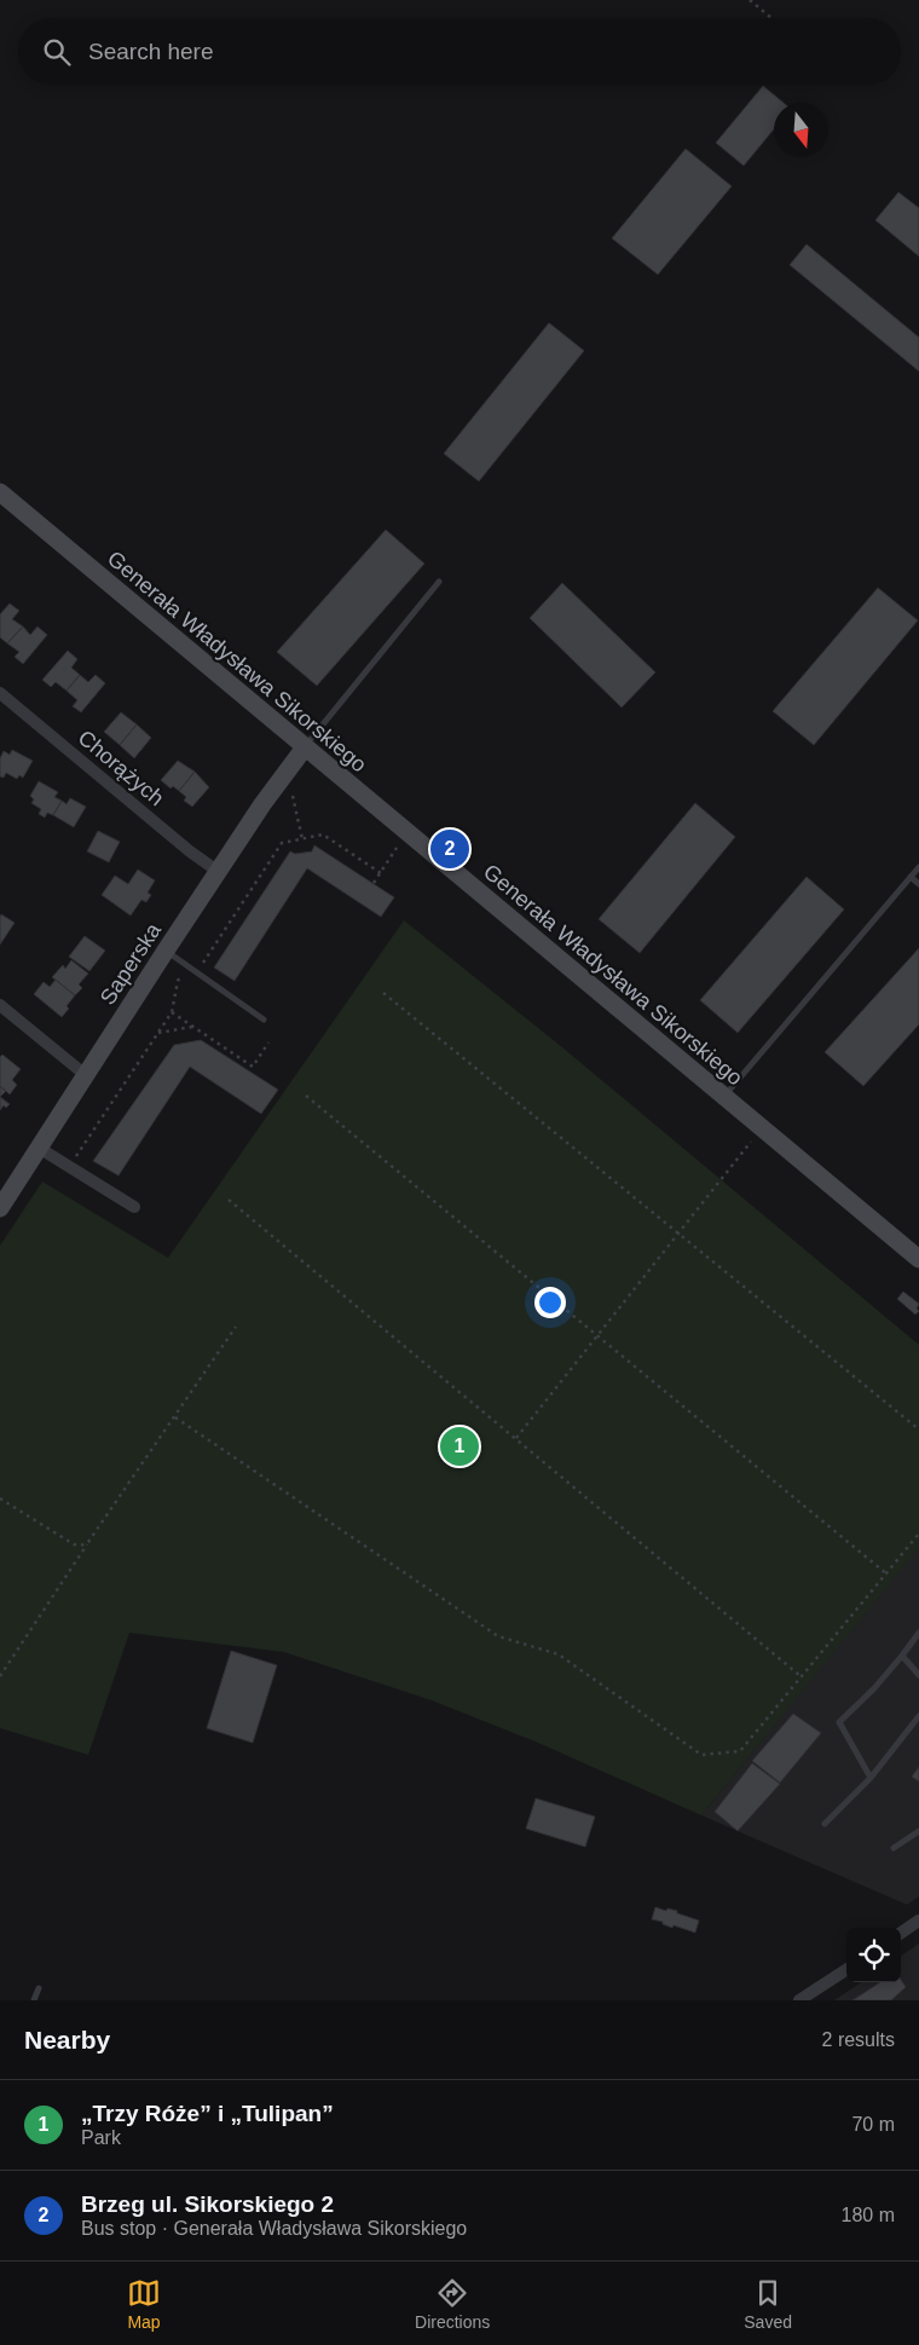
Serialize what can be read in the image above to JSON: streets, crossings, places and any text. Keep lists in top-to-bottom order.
{
  "streets": {
    "main road": ["Generała Władysława Sikorskiego", "Saperska"],
    "street": ["Chorążych"]
  },
  "crossings": [
    ["Generała Władysława Sikorskiego", "Saperska"],
    ["Chorążych", "Saperska"]
  ],
  "north": "bottom",
  "page": {
    "search": "Search here",
    "pins": ["2", "1"],
    "heading": ["Nearby", "2 results"],
    "list": [
      {
        "mark": "1",
        "name": "„Trzy Róże” i „Tulipan”",
        "note": "Park",
        "value": "70 m"
      },
      {
        "mark": "2",
        "name": "Brzeg ul. Sikorskiego 2",
        "note": "Bus stop · Generała Władysława Sikorskiego",
        "value": "180 m"
      }
    ],
    "nav": ["Map", "Directions", "Saved"]
  }
}
